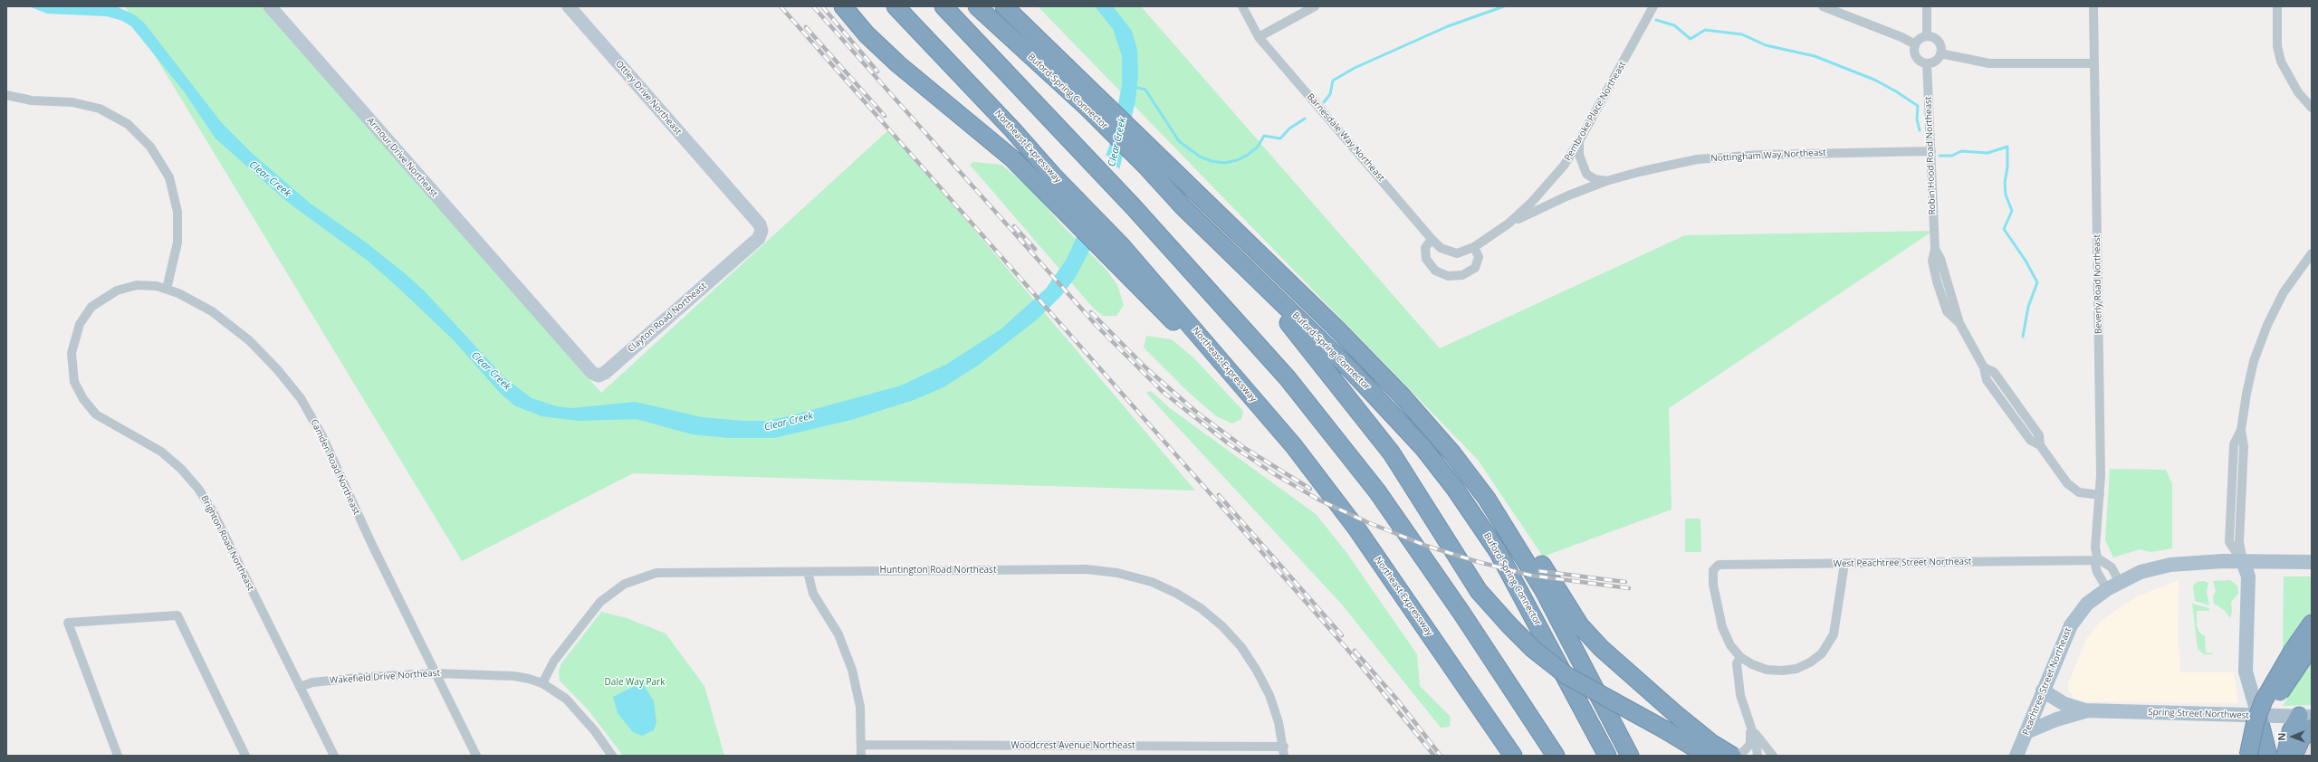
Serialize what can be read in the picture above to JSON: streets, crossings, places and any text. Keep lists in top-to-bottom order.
{
  "streets": {
    "highway": ["Buford-Spring Connector", "Northeast Expressway"],
    "main road": ["Peachtree Street Northeast", "Spring Street Northwest"],
    "street": [
      "Ottley Drive Northeast",
      "Pembroke Place Northeast",
      "Barnesdale Way Northeast",
      "Nottingham Way Northeast",
      "Robin Hood Road Northeast",
      "Armour Drive Northeast",
      "Beverly Road Northeast",
      "Clayton Road Northeast",
      "Camden Road Northeast",
      "Brighton Road Northeast",
      "West Peachtree Street Northeast",
      "Huntington Road Northeast",
      "Wakefield Drive Northeast",
      "Woodcrest Avenue Northeast"
    ]
  },
  "crossings": [
    ["Ottley Drive Northeast", "Clayton Road Northeast"],
    ["Pembroke Place Northeast", "Barnesdale Way Northeast"],
    ["Pembroke Place Northeast", "Nottingham Way Northeast"],
    ["Barnesdale Way Northeast", "Nottingham Way Northeast"],
    ["Nottingham Way Northeast", "Robin Hood Road Northeast"],
    ["Robin Hood Road Northeast", "Beverly Road Northeast"],
    ["Armour Drive Northeast", "Clayton Road Northeast"],
    ["Beverly Road Northeast", "West Peachtree Street Northeast"],
    ["Camden Road Northeast", "Brighton Road Northeast"],
    ["Camden Road Northeast", "Wakefield Drive Northeast"],
    ["Brighton Road Northeast", "Wakefield Drive Northeast"],
    ["Huntington Road Northeast", "Wakefield Drive Northeast"],
    ["Huntington Road Northeast", "Woodcrest Avenue Northeast"],
    ["Peachtree Street Northeast", "Spring Street Northwest"]
  ],
  "water": ["Clear Creek"],
  "parks": ["Dale Way Park"],
  "north": "left"
}
